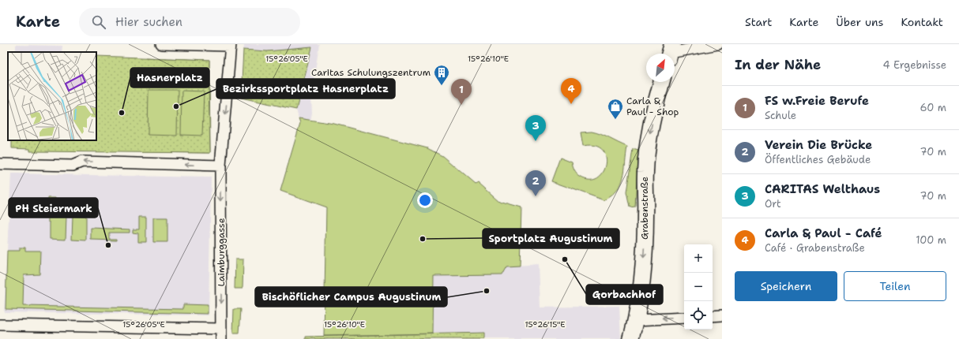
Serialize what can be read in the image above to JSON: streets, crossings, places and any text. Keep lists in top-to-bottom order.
{
  "streets": {
    "main road": ["Grabenstraße"],
    "street": ["Laimburggasse"]
  },
  "one_way": ["Grabenstraße", "Laimburggasse"],
  "places": {
    "building": ["Caritas Schulungszentrum"],
    "other": [
      "Bezirkssportplatz Hasnerplatz",
      "Hasnerplatz",
      "Sportplatz Augustinum",
      "PH Steiermark",
      "Gorbachhof",
      "Bischöflicher Campus Augustinum"
    ],
    "shop": ["Carla & Paul - Shop"]
  },
  "north": "top right",
  "page": {
    "header": "Karte",
    "search": "Hier suchen",
    "nav": [
      "Start",
      "Karte",
      "Über uns",
      "Kontakt"
    ],
    "heading": ["In der Nähe", "4 Ergebnisse"],
    "pins": [
      "4",
      "1",
      "3",
      "2"
    ],
    "list": [
      {
        "mark": "1",
        "name": "FS w.Freie Berufe",
        "note": "Schule",
        "value": "60 m"
      },
      {
        "mark": "2",
        "name": "Verein Die Brücke",
        "note": "Öffentliches Gebäude",
        "value": "70 m"
      },
      {
        "mark": "3",
        "name": "CARITAS Welthaus",
        "note": "Ort",
        "value": "70 m"
      },
      {
        "mark": "4",
        "name": "Carla & Paul - Café",
        "note": "Café · Grabenstraße",
        "value": "100 m"
      }
    ],
    "map_buttons": ["+", "−"],
    "buttons": ["Speichern", "Teilen"]
  },
  "coordinates": ["15°26'05\"E", "15°26'10\"E", "15°26'15\"E"]
}
